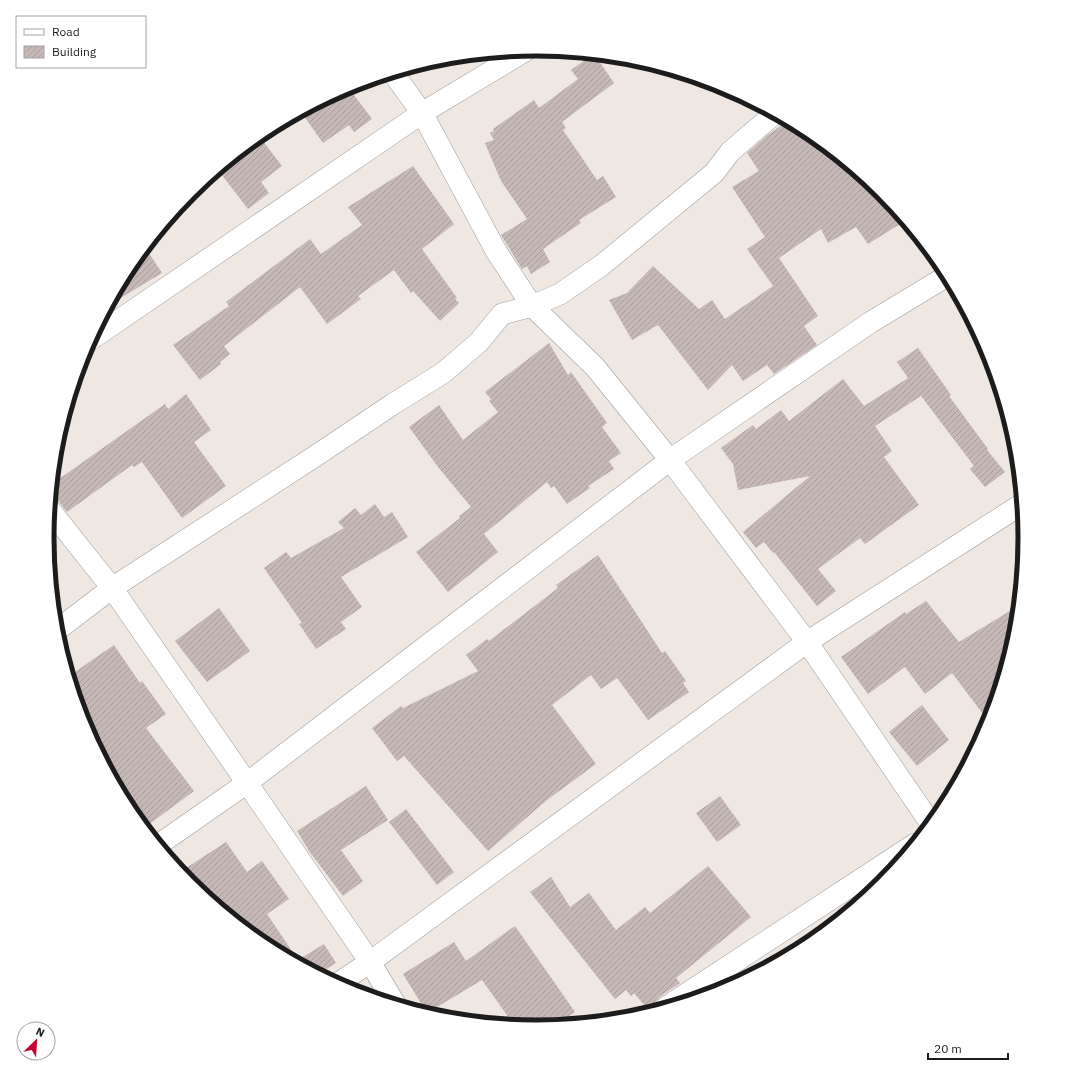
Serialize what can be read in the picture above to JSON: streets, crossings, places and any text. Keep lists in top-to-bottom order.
{
  "legend": ["Road", "Building"],
  "scale_bar": "20 m",
  "north": "top right"
}
